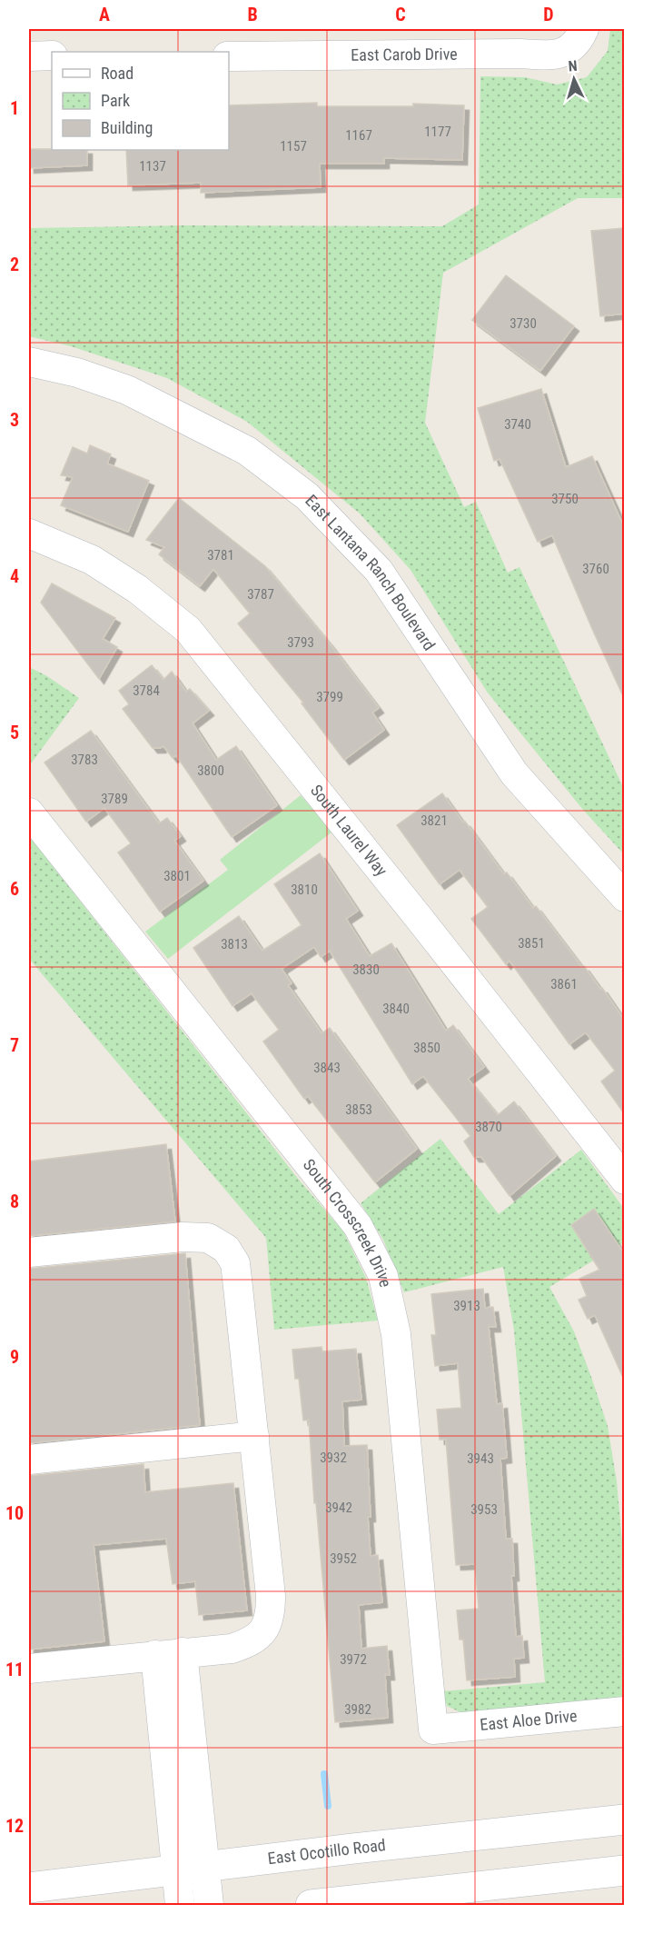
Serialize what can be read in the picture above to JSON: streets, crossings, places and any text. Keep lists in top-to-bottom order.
{
  "streets": {
    "main road": ["East Ocotillo Road"],
    "street": [
      "East Carob Drive",
      "East Lantana Ranch Boulevard",
      "South Laurel Way",
      "South Crosscreek Drive",
      "East Aloe Drive"
    ]
  },
  "crossings": [
    ["South Crosscreek Drive", "East Aloe Drive"]
  ],
  "house_numbers": [
    "1177",
    "1167",
    "1157",
    "1137",
    "3730",
    "3740",
    "3750",
    "3781",
    "3760",
    "3787",
    "3793",
    "3784",
    "3799",
    "3783",
    "3800",
    "3789",
    "3821",
    "3801",
    "3810",
    "3851",
    "3813",
    "3830",
    "3861",
    "3840",
    "3850",
    "3843",
    "3853",
    "3870",
    "3913",
    "3932",
    "3943",
    "3942",
    "3953",
    "3952",
    "3972",
    "3982"
  ],
  "legend": ["Road", "Park", "Building"],
  "north": "top",
  "grid": {
    "columns": [
      "A",
      "B",
      "C",
      "D"
    ],
    "rows": [
      "1",
      "2",
      "3",
      "4",
      "5",
      "6",
      "7",
      "8",
      "9",
      "10",
      "11",
      "12"
    ]
  }
}
